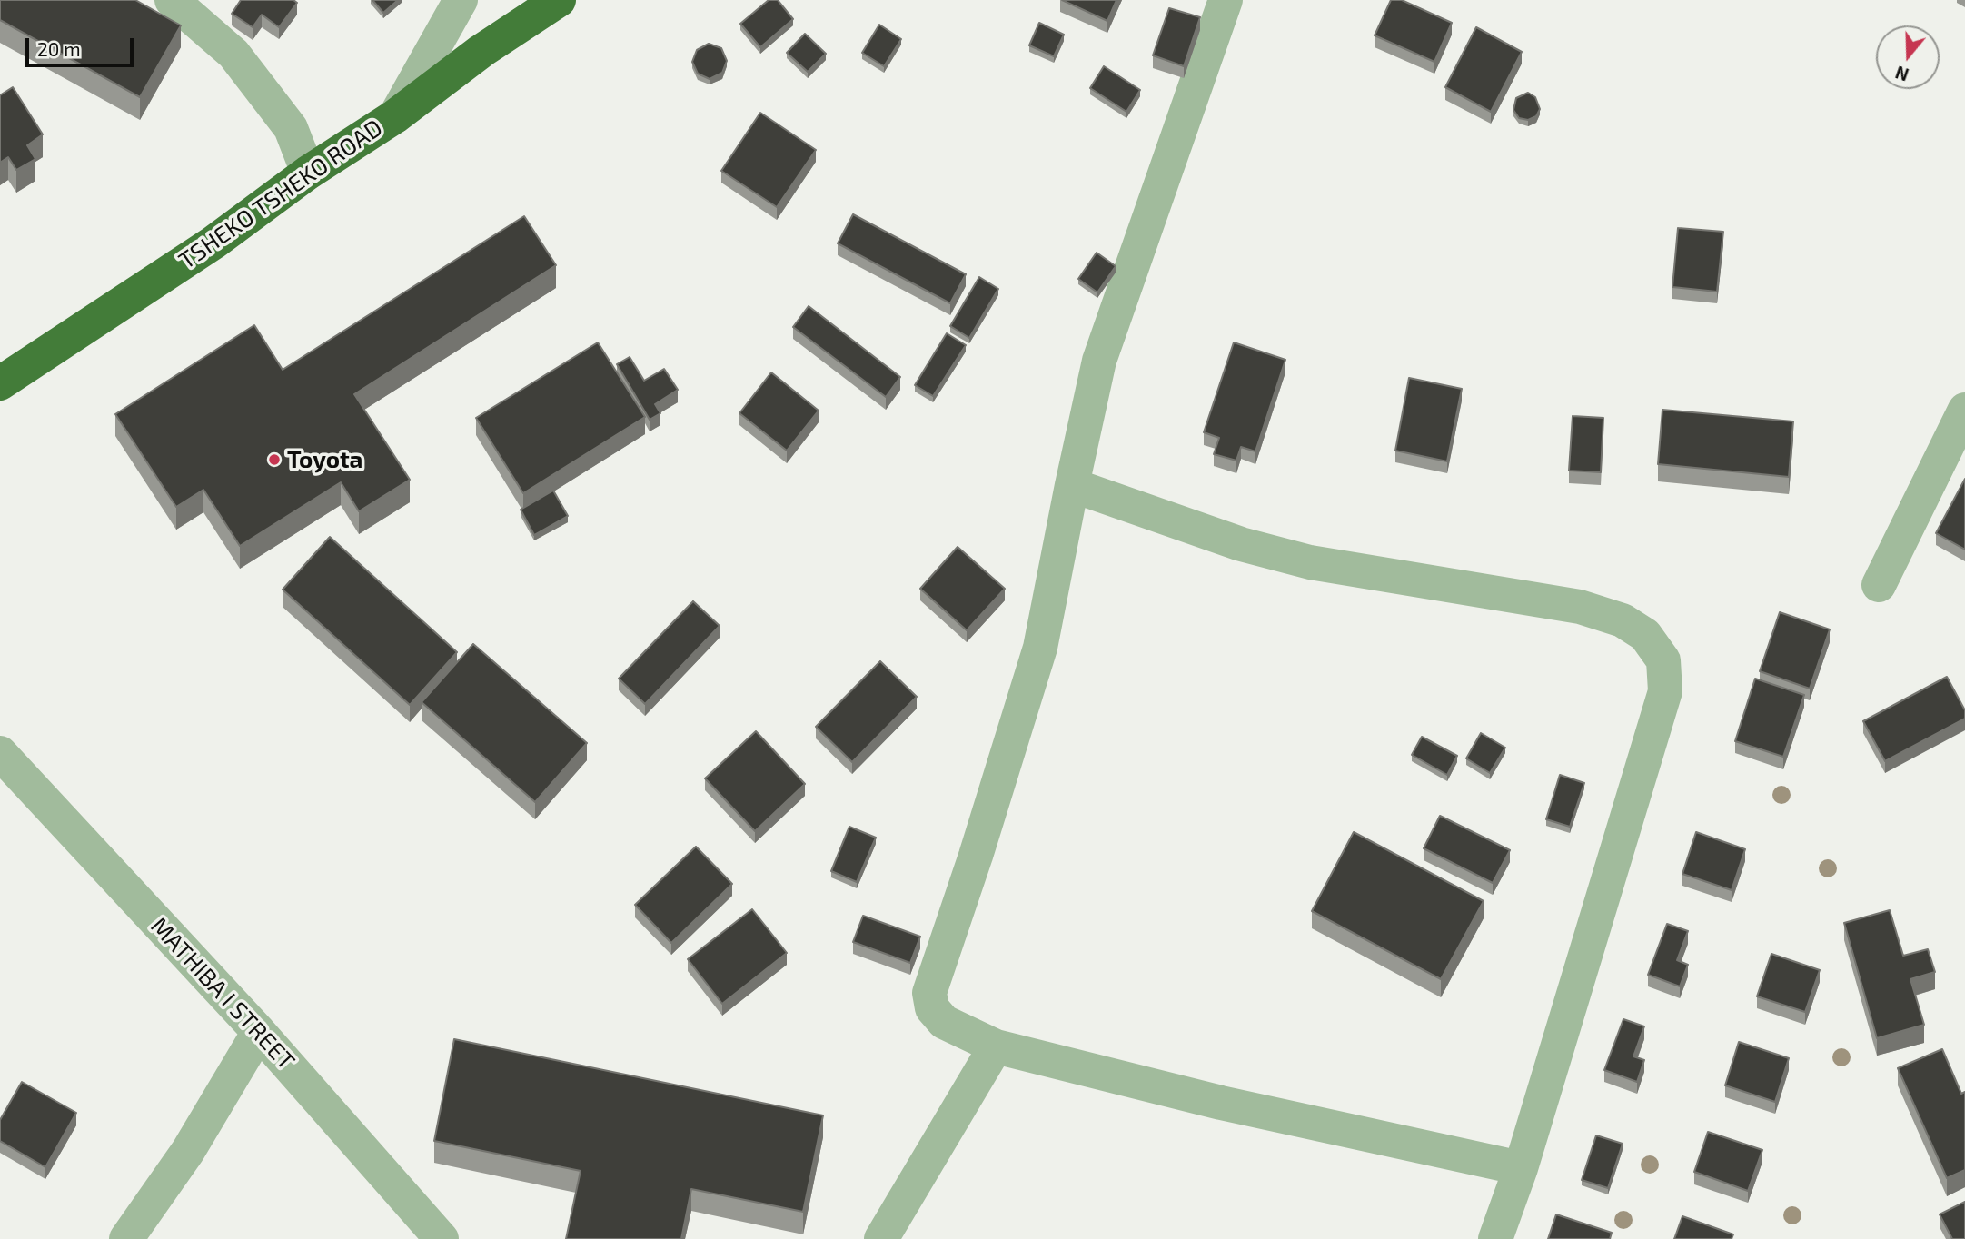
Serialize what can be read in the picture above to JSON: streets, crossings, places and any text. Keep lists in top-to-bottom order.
{
  "streets": {
    "highway": ["TSHEKO TSHEKO ROAD"],
    "street": ["MATHIBA I STREET"]
  },
  "places": ["Toyota"],
  "scale_bar": "20 m",
  "north": "bottom"
}
